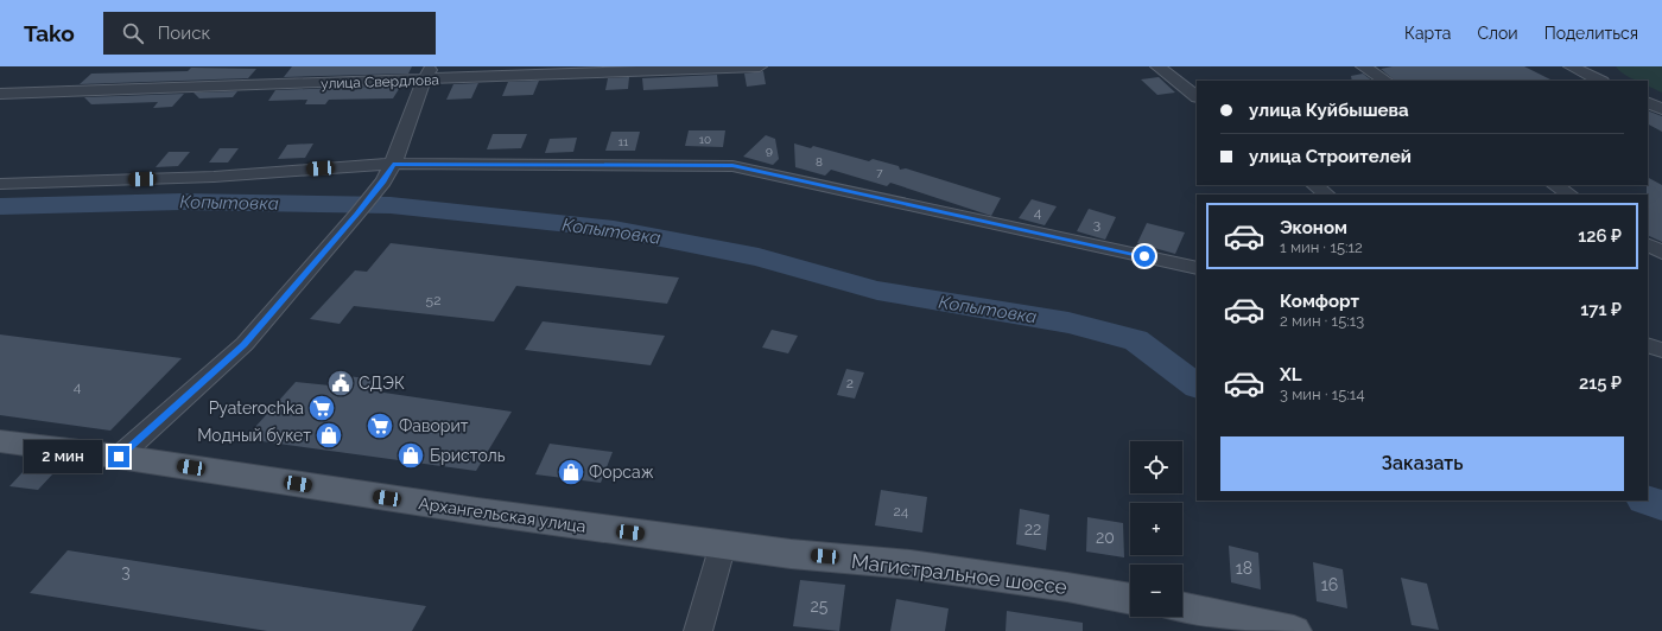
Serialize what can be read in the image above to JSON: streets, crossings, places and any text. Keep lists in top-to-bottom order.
{
  "streets": {
    "main road": ["Архангельская улица", "Магистральное шоссе"],
    "street": ["улица Свердлова"]
  },
  "crossings": [
    ["Архангельская улица", "Магистральное шоссе"]
  ],
  "water": ["Копытовка"],
  "places": {
    "public building": ["СДЭК"],
    "supermarket": ["Pyaterochka", "Фаворит"],
    "shop": ["Модный букет", "Бристоль", "Форсаж"]
  },
  "house_numbers": [
    "10",
    "11",
    "9",
    "8",
    "7",
    "4",
    "3",
    "52",
    "2",
    "4",
    "24",
    "22",
    "20",
    "18",
    "3",
    "16",
    "25"
  ],
  "page": {
    "header": "Tako",
    "search": "Поиск",
    "nav": ["Карта", "Слои", "Поделиться"],
    "banner": ["улица Куйбышева", "улица Строителей"],
    "list": [
      {
        "name": "Эконом",
        "note": "1 мин · 15:12",
        "value": "126 ₽"
      },
      {
        "name": "Комфорт",
        "note": "2 мин · 15:13",
        "value": "171 ₽"
      },
      {
        "name": "XL",
        "note": "3 мин · 15:14",
        "value": "215 ₽"
      }
    ],
    "buttons": "Заказать",
    "bubble": "2 мин",
    "map_buttons": ["+", "−"]
  }
}
